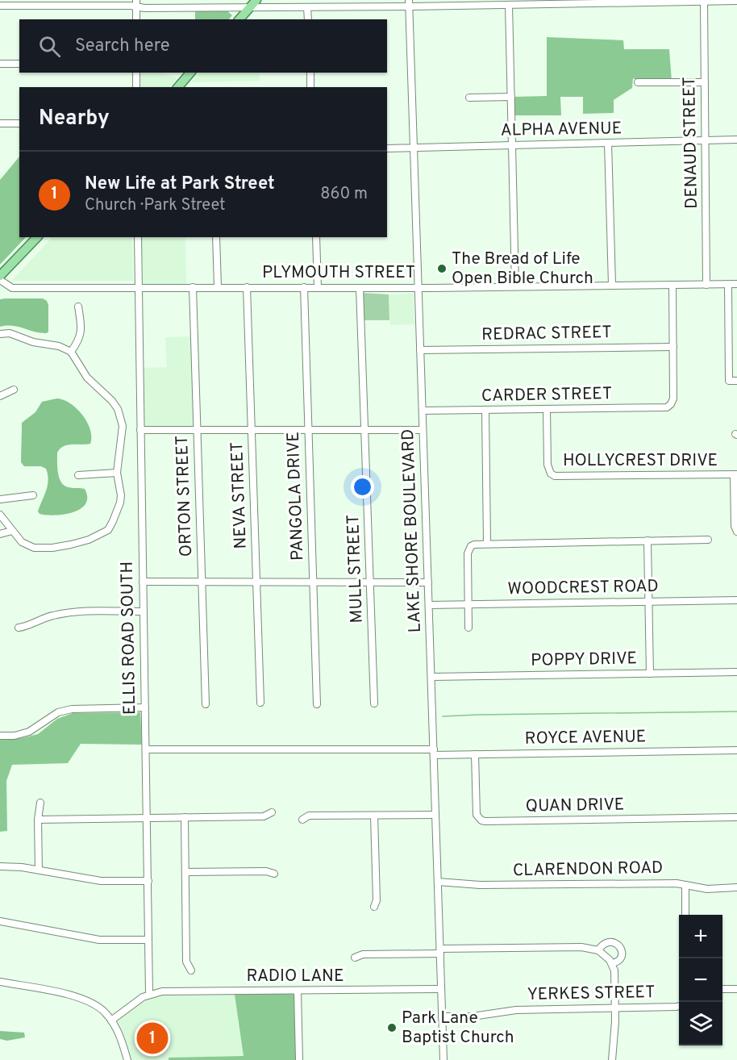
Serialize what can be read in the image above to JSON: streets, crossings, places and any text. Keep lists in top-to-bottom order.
{
  "streets": {
    "street": [
      "ALPHA AVENUE",
      "DENAUD STREET",
      "PLYMOUTH STREET",
      "REDRAC STREET",
      "CARDER STREET",
      "HOLLYCREST DRIVE",
      "NEVA STREET",
      "ORTON STREET",
      "PANGOLA DRIVE",
      "LAKE SHORE BOULEVARD",
      "MULL STREET",
      "WOODCREST ROAD",
      "ELLIS ROAD SOUTH",
      "POPPY DRIVE",
      "ROYCE AVENUE",
      "QUAN DRIVE",
      "CLARENDON ROAD",
      "RADIO LANE",
      "YERKES STREET"
    ]
  },
  "crossings": [
    ["ALPHA AVENUE", "DENAUD STREET"],
    ["ALPHA AVENUE", "LAKE SHORE BOULEVARD"],
    ["DENAUD STREET", "PLYMOUTH STREET"],
    ["PLYMOUTH STREET", "NEVA STREET"],
    ["PLYMOUTH STREET", "ORTON STREET"],
    ["PLYMOUTH STREET", "PANGOLA DRIVE"],
    ["PLYMOUTH STREET", "LAKE SHORE BOULEVARD"],
    ["PLYMOUTH STREET", "MULL STREET"],
    ["PLYMOUTH STREET", "ELLIS ROAD SOUTH"],
    ["REDRAC STREET", "CARDER STREET"],
    ["REDRAC STREET", "LAKE SHORE BOULEVARD"],
    ["CARDER STREET", "HOLLYCREST DRIVE"],
    ["CARDER STREET", "LAKE SHORE BOULEVARD"],
    ["LAKE SHORE BOULEVARD", "WOODCREST ROAD"],
    ["LAKE SHORE BOULEVARD", "POPPY DRIVE"],
    ["LAKE SHORE BOULEVARD", "ROYCE AVENUE"],
    ["LAKE SHORE BOULEVARD", "CLARENDON ROAD"],
    ["LAKE SHORE BOULEVARD", "RADIO LANE"],
    ["LAKE SHORE BOULEVARD", "YERKES STREET"],
    ["ELLIS ROAD SOUTH", "ROYCE AVENUE"],
    ["ELLIS ROAD SOUTH", "RADIO LANE"],
    ["ROYCE AVENUE", "QUAN DRIVE"]
  ],
  "places": ["The Bread of Life Open Bible Church", "Park Lane Baptist Church"],
  "page": {
    "search": "Search here",
    "heading": "Nearby",
    "list": [
      {
        "mark": "1",
        "name": "New Life at Park Street",
        "note": "Church · Park Street",
        "value": "860 m"
      }
    ],
    "map_buttons": ["+", "−"],
    "pins": "1"
  }
}
